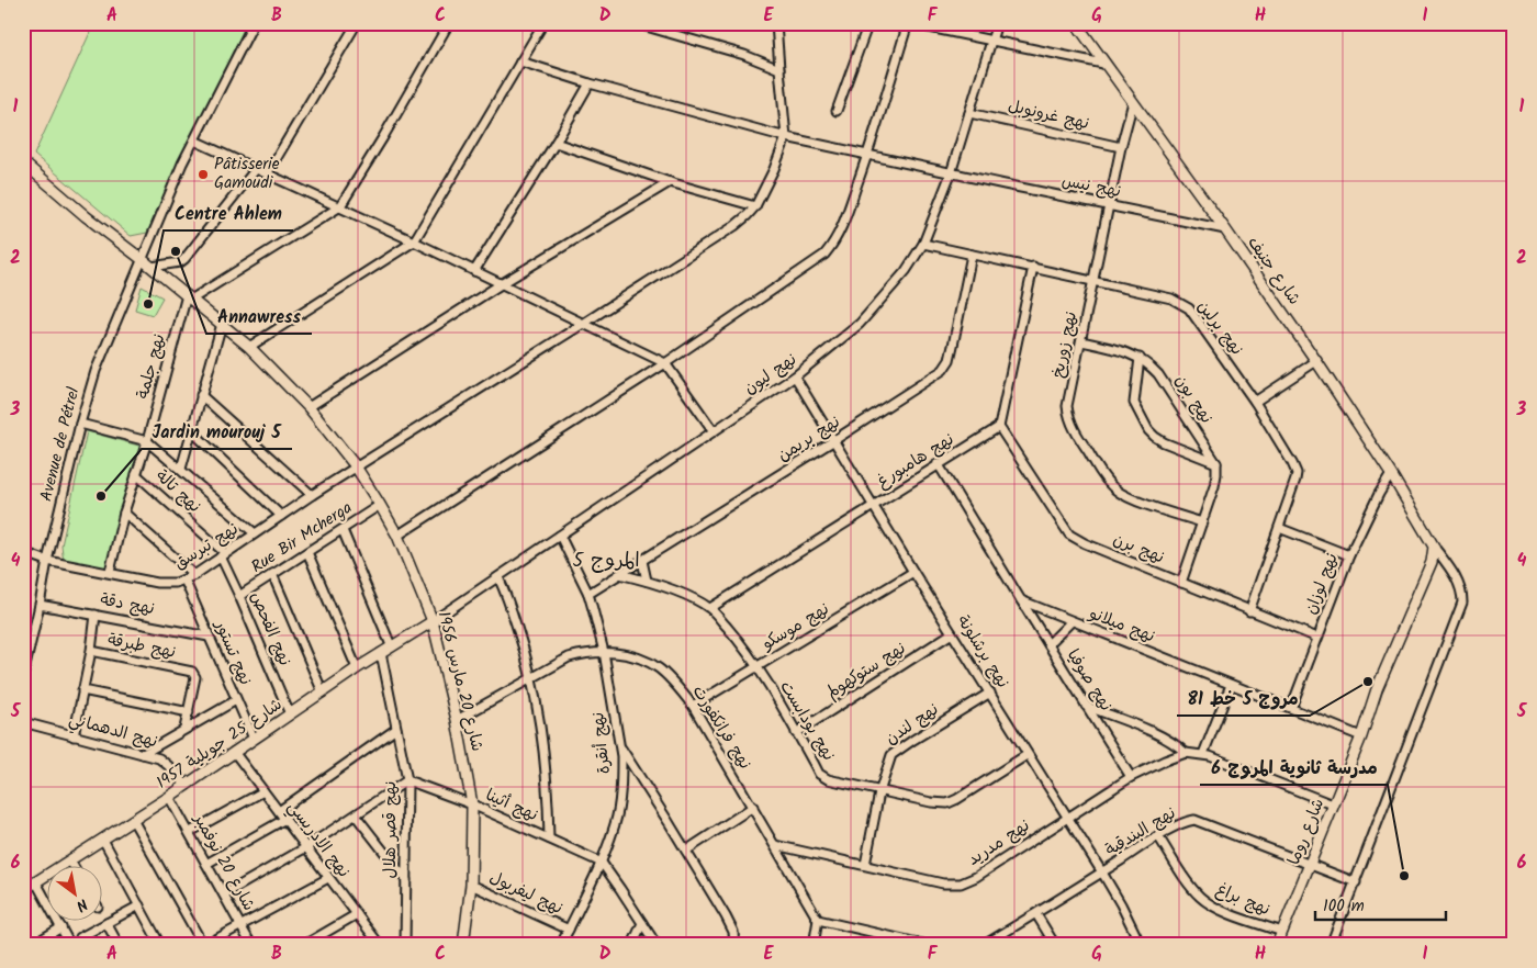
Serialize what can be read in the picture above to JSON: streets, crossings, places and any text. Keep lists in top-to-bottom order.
{
  "streets": {
    "street": [
      "نهج غرونوبل",
      "نهج نيس",
      "شارع جنيف",
      "نهج برلين",
      "نهج زوريخ",
      "نهج جلمة",
      "نهج ليون",
      "نهج بون",
      "نهج بريمن",
      "Avenue de Pétrel",
      "نهج هامبورغ",
      "نهج تالة",
      "Rue Bir Mcherga",
      "نهج تبرسق",
      "نهج برن",
      "نهج لوزان",
      "نهج دقة",
      "نهج ميلانو",
      "نهج موسكو",
      "نهج الفحص",
      "نهج طبرقة",
      "نهج برشلونة",
      "نهج تستور",
      "نهج ستوكهولم",
      "نهج صوفيا",
      "شارع 20 مارس 1956",
      "نهج بودابست",
      "نهج لندن",
      "نهج فرانكفورت",
      "نهج الدهماني",
      "نهج أنقرة",
      "شارع 25 جويلية 1957",
      "نهج أثينا",
      "نهج قصر هلال",
      "نهج البندقية",
      "شارع روما",
      "نهج الادريسي",
      "نهج مدريد",
      "شارع 20 نوفمبر",
      "نهج ليفربول",
      "نهج براغ"
    ]
  },
  "crossings": [
    ["نهج غرونوبل", "نهج زوريخ"],
    ["نهج غرونوبل", "نهج ليون"],
    ["نهج نيس", "شارع جنيف"],
    ["نهج نيس", "نهج زوريخ"],
    ["نهج نيس", "نهج ليون"],
    ["شارع جنيف", "نهج زوريخ"],
    ["شارع جنيف", "نهج لوزان"],
    ["شارع جنيف", "شارع روما"],
    ["نهج برلين", "نهج زوريخ"],
    ["نهج برلين", "نهج ليون"],
    ["نهج برلين", "نهج بريمن"],
    ["نهج برلين", "نهج برن"],
    ["نهج زوريخ", "نهج بون"],
    ["نهج جلمة", "نهج تالة"],
    ["نهج جلمة", "نهج تبرسق"],
    ["نهج جلمة", "شارع 20 مارس 1956"],
    ["نهج ليون", "نهج برشلونة"],
    ["نهج ليون", "شارع 20 مارس 1956"],
    ["نهج ليون", "نهج أنقرة"],
    ["نهج ليون", "شارع 25 جويلية 1957"],
    ["نهج بريمن", "نهج برشلونة"],
    ["نهج بريمن", "نهج بودابست"],
    ["نهج بريمن", "نهج أنقرة"],
    ["Avenue de Pétrel", "نهج تبرسق"],
    ["Avenue de Pétrel", "نهج دقة"],
    ["Avenue de Pétrel", "شارع 20 مارس 1956"],
    ["نهج هامبورغ", "نهج برن"],
    ["نهج هامبورغ", "نهج برشلونة"],
    ["نهج هامبورغ", "نهج بودابست"],
    ["نهج تالة", "نهج تبرسق"],
    ["نهج تالة", "نهج الفحص"],
    ["Rue Bir Mcherga", "نهج الفحص"],
    ["Rue Bir Mcherga", "شارع 20 مارس 1956"],
    ["نهج تبرسق", "نهج الفحص"],
    ["نهج تبرسق", "نهج تستور"],
    ["نهج تبرسق", "شارع 20 مارس 1956"],
    ["نهج برن", "نهج لوزان"],
    ["نهج لوزان", "نهج ميلانو"],
    ["نهج دقة", "نهج تستور"],
    ["نهج ميلانو", "نهج صوفيا"],
    ["نهج ميلانو", "شارع روما"],
    ["نهج موسكو", "نهج برشلونة"],
    ["نهج موسكو", "نهج بودابست"],
    ["نهج موسكو", "نهج فرانكفورت"],
    ["نهج الفحص", "شارع 25 جويلية 1957"],
    ["نهج برشلونة", "نهج ستوكهولم"],
    ["نهج برشلونة", "نهج بودابست"],
    ["نهج برشلونة", "نهج لندن"],
    ["نهج برشلونة", "نهج البندقية"],
    ["نهج برشلونة", "نهج مدريد"],
    ["نهج تستور", "شارع 25 جويلية 1957"],
    ["نهج ستوكهولم", "نهج بودابست"],
    ["نهج صوفيا", "نهج مدريد"],
    ["شارع 20 مارس 1956", "نهج فرانكفورت"],
    ["شارع 20 مارس 1956", "شارع 25 جويلية 1957"],
    ["شارع 20 مارس 1956", "نهج أثينا"],
    ["شارع 20 مارس 1956", "نهج ليفربول"],
    ["نهج بودابست", "نهج لندن"],
    ["نهج لندن", "نهج مدريد"],
    ["نهج فرانكفورت", "نهج أنقرة"],
    ["نهج فرانكفورت", "نهج مدريد"],
    ["نهج الدهماني", "شارع 25 جويلية 1957"],
    ["نهج أنقرة", "نهج أثينا"],
    ["نهج أنقرة", "نهج ليفربول"],
    ["شارع 25 جويلية 1957", "نهج قصر هلال"],
    ["شارع 25 جويلية 1957", "نهج الادريسي"],
    ["شارع 25 جويلية 1957", "شارع 20 نوفمبر"],
    ["نهج أثينا", "نهج قصر هلال"],
    ["نهج البندقية", "شارع روما"],
    ["نهج البندقية", "نهج براغ"],
    ["شارع روما", "نهج براغ"]
  ],
  "districts": ["المروج 5"],
  "places": [
    "Pâtisserie Gamoudi",
    "Annawress",
    "Centre Ahlem",
    "Jardin mourouj 5",
    "مروج 5 خط 81",
    "مدرسة ثانوية المروج 6"
  ],
  "scale_bar": "100 m",
  "north": "bottom right",
  "grid": {
    "columns": [
      "A",
      "B",
      "C",
      "D",
      "E",
      "F",
      "G",
      "H",
      "I"
    ],
    "rows": [
      "1",
      "2",
      "3",
      "4",
      "5",
      "6"
    ]
  }
}
